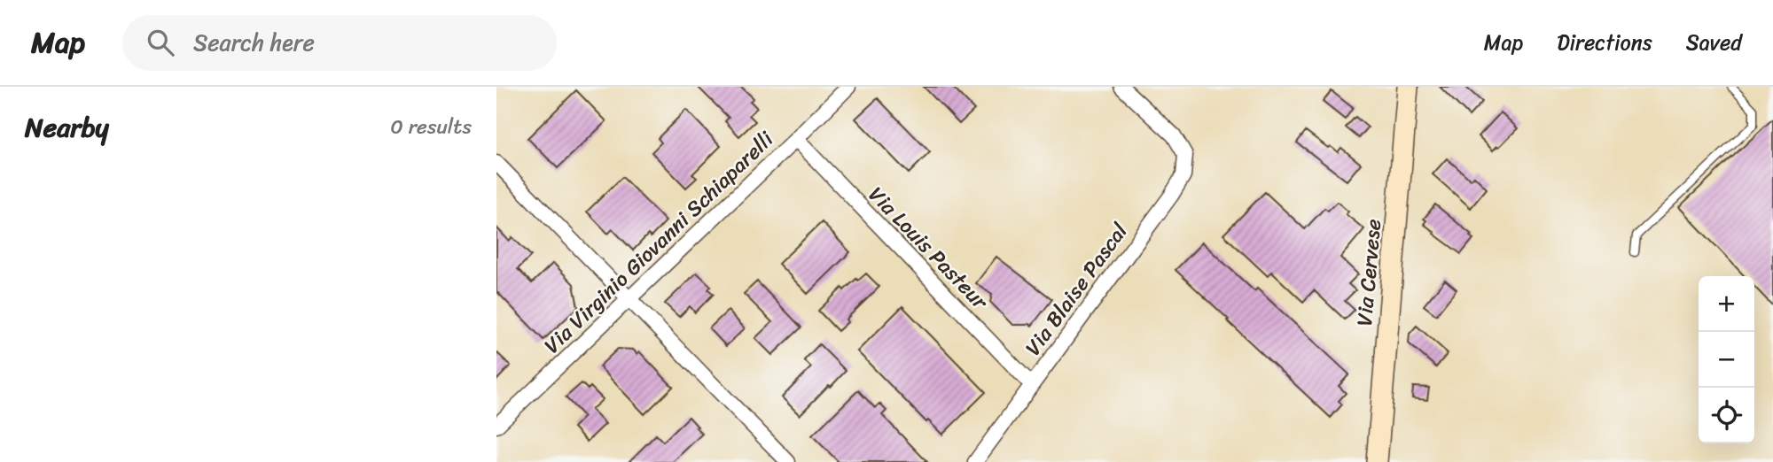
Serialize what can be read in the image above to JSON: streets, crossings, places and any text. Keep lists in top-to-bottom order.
{
  "streets": {
    "main road": ["Via Cervese"],
    "street": ["Via Virginio Giovanni Schiaparelli", "Via Louis Pasteur", "Via Blaise Pascal"]
  },
  "crossings": [
    ["Via Virginio Giovanni Schiaparelli", "Via Louis Pasteur"],
    ["Via Louis Pasteur", "Via Blaise Pascal"]
  ],
  "page": {
    "header": "Map",
    "search": "Search here",
    "nav": ["Map", "Directions", "Saved"],
    "heading": ["Nearby", "0 results"],
    "map_buttons": ["+", "−"]
  }
}
